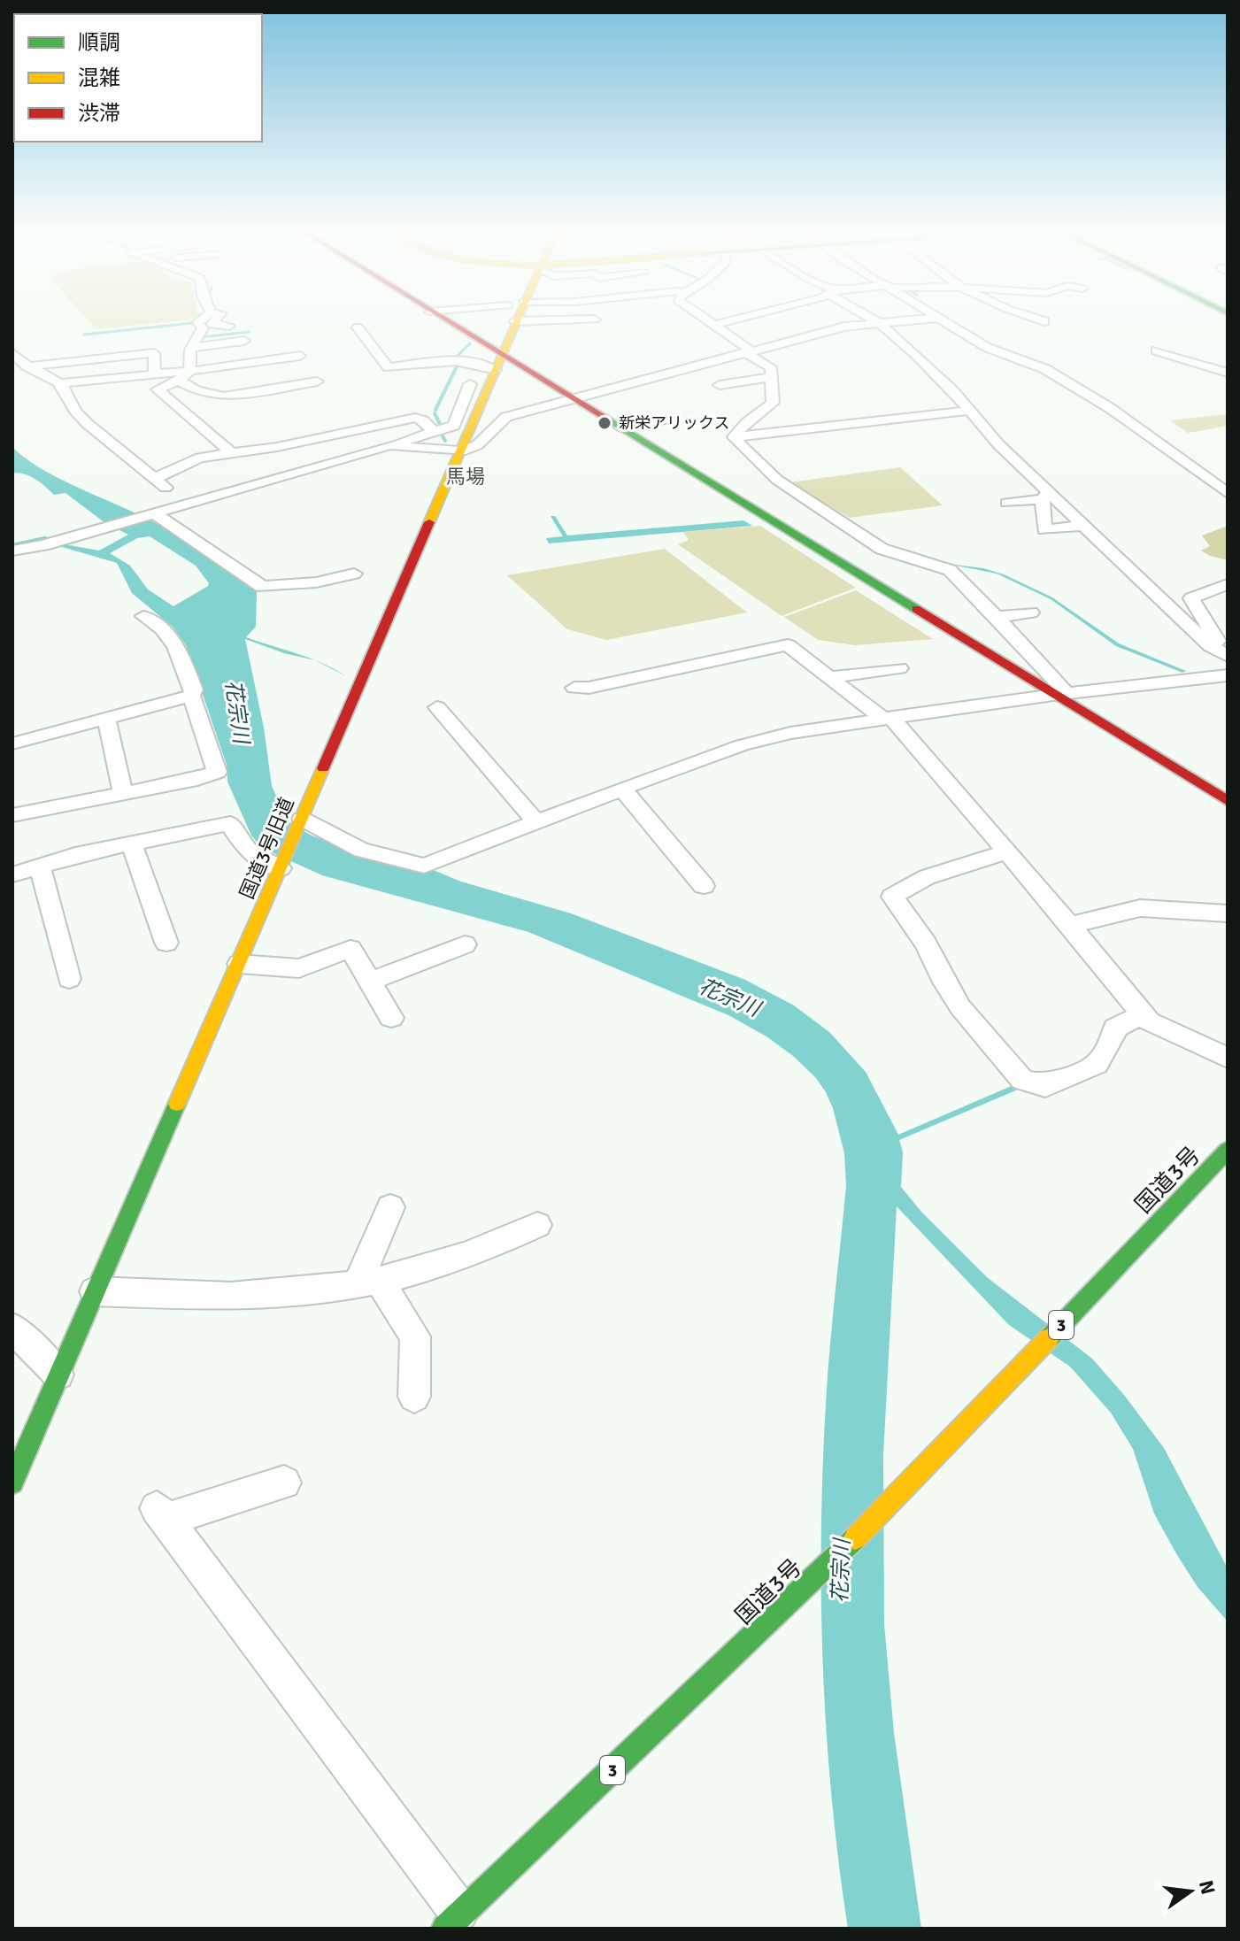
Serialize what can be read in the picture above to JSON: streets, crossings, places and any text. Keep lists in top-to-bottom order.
{
  "streets": {
    "main road": ["国道3号旧道", "国道3号", "3"]
  },
  "districts": ["馬場"],
  "water": ["花宗川"],
  "places": ["新栄アリックス"],
  "legend": ["順調", "混雑", "渋滞"],
  "north": "right"
}
